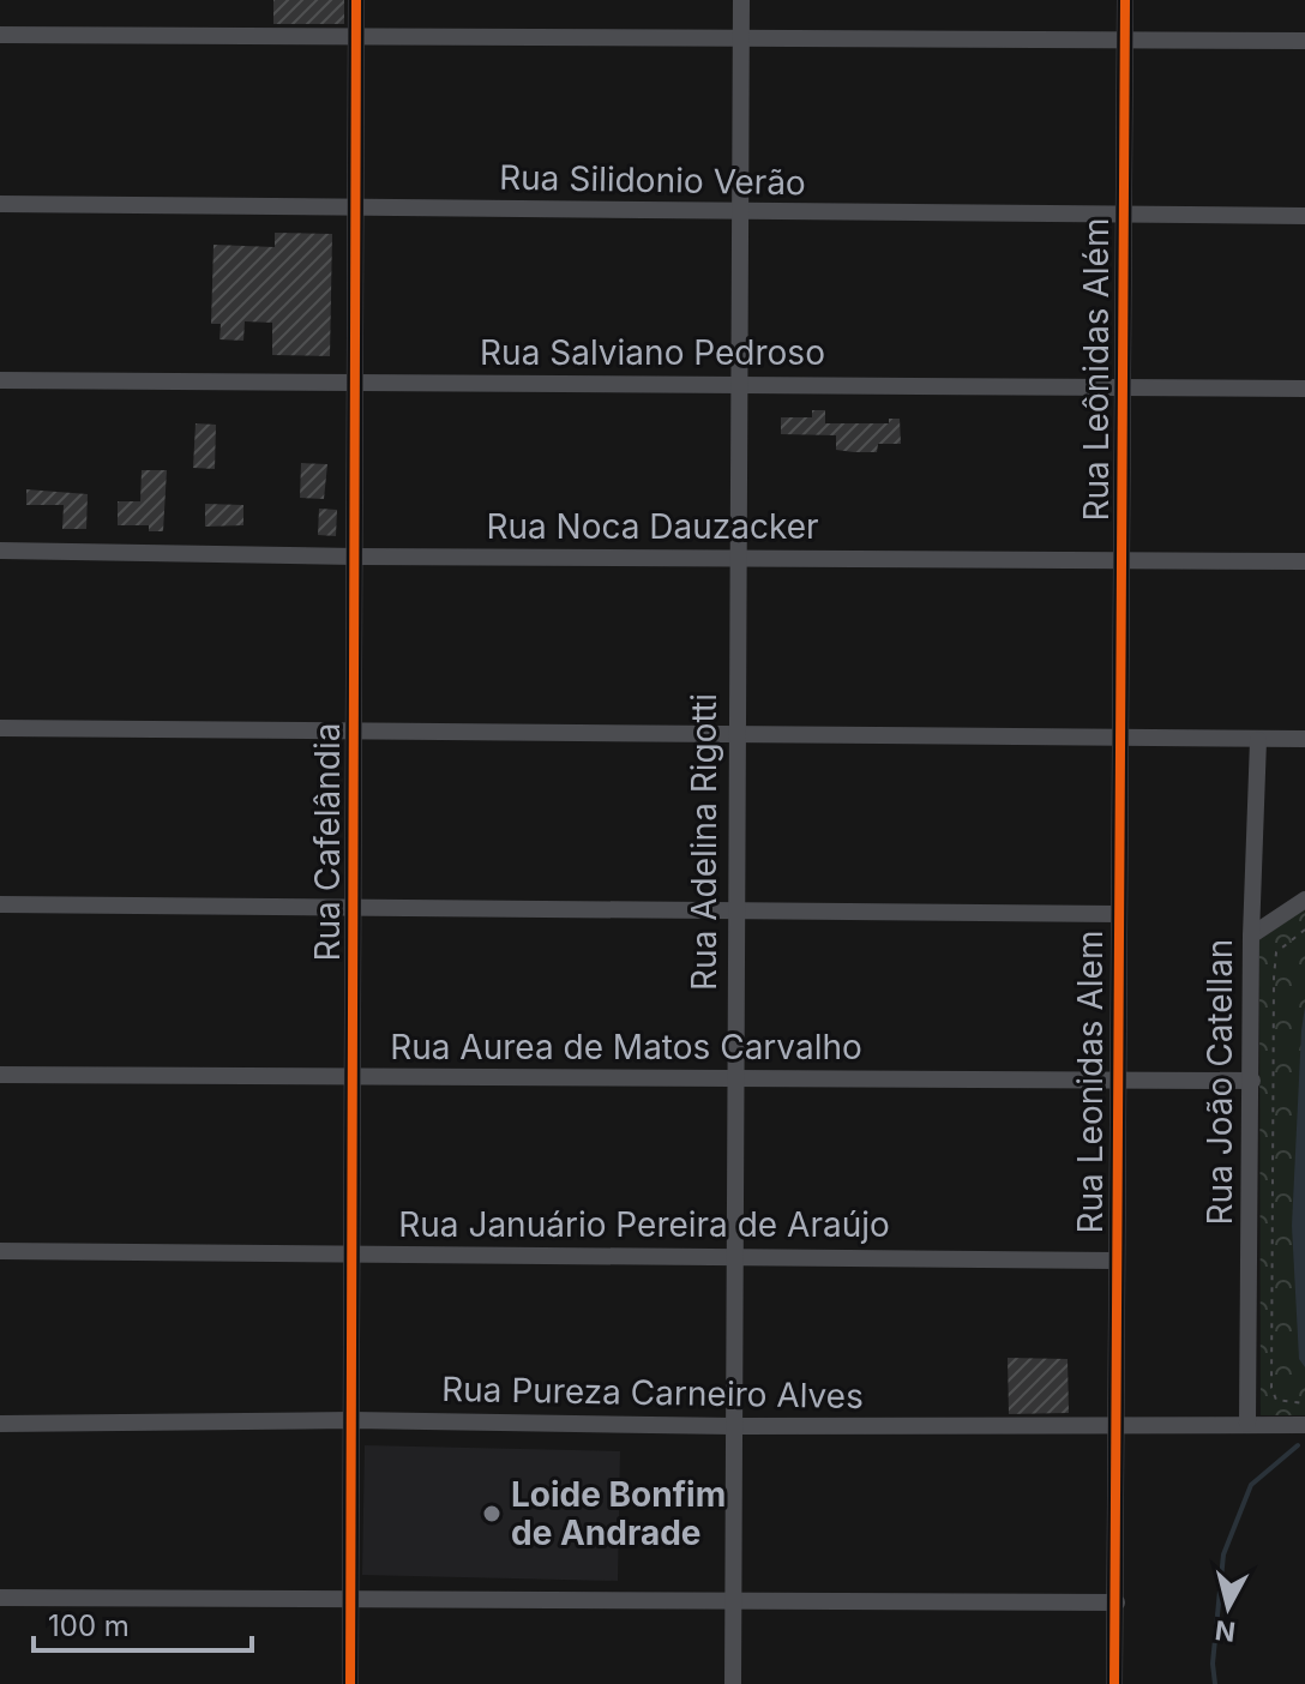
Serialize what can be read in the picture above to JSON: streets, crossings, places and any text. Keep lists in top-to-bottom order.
{
  "streets": {
    "street": [
      "Rua Silidonio Verão",
      "Rua Salviano Pedroso",
      "Rua Leônidas Além",
      "Rua Noca Dauzacker",
      "Rua Cafelândia",
      "Rua Adelina Rigotti",
      "Rua Aurea de Matos Carvalho",
      "Rua Leonidas Alem",
      "Rua João Catellan",
      "Rua Januário Pereira de Araújo",
      "Rua Pureza Carneiro Alves"
    ]
  },
  "crossings": [
    ["Rua Silidonio Verão", "Rua Leônidas Além"],
    ["Rua Silidonio Verão", "Rua Cafelândia"],
    ["Rua Silidonio Verão", "Rua Adelina Rigotti"],
    ["Rua Salviano Pedroso", "Rua Leônidas Além"],
    ["Rua Salviano Pedroso", "Rua Cafelândia"],
    ["Rua Salviano Pedroso", "Rua Adelina Rigotti"],
    ["Rua Leônidas Além", "Rua Noca Dauzacker"],
    ["Rua Leônidas Além", "Rua Leonidas Alem"],
    ["Rua Noca Dauzacker", "Rua Cafelândia"],
    ["Rua Noca Dauzacker", "Rua Adelina Rigotti"],
    ["Rua Cafelândia", "Rua Aurea de Matos Carvalho"],
    ["Rua Cafelândia", "Rua Januário Pereira de Araújo"],
    ["Rua Cafelândia", "Rua Pureza Carneiro Alves"],
    ["Rua Adelina Rigotti", "Rua Aurea de Matos Carvalho"],
    ["Rua Adelina Rigotti", "Rua Januário Pereira de Araújo"],
    ["Rua Adelina Rigotti", "Rua Pureza Carneiro Alves"],
    ["Rua Aurea de Matos Carvalho", "Rua Leonidas Alem"],
    ["Rua Aurea de Matos Carvalho", "Rua João Catellan"],
    ["Rua Leonidas Alem", "Rua Januário Pereira de Araújo"],
    ["Rua Leonidas Alem", "Rua Pureza Carneiro Alves"],
    ["Rua João Catellan", "Rua Pureza Carneiro Alves"]
  ],
  "places": ["Loide Bonfim de Andrade"],
  "scale_bar": "100 m",
  "north": "bottom"
}
